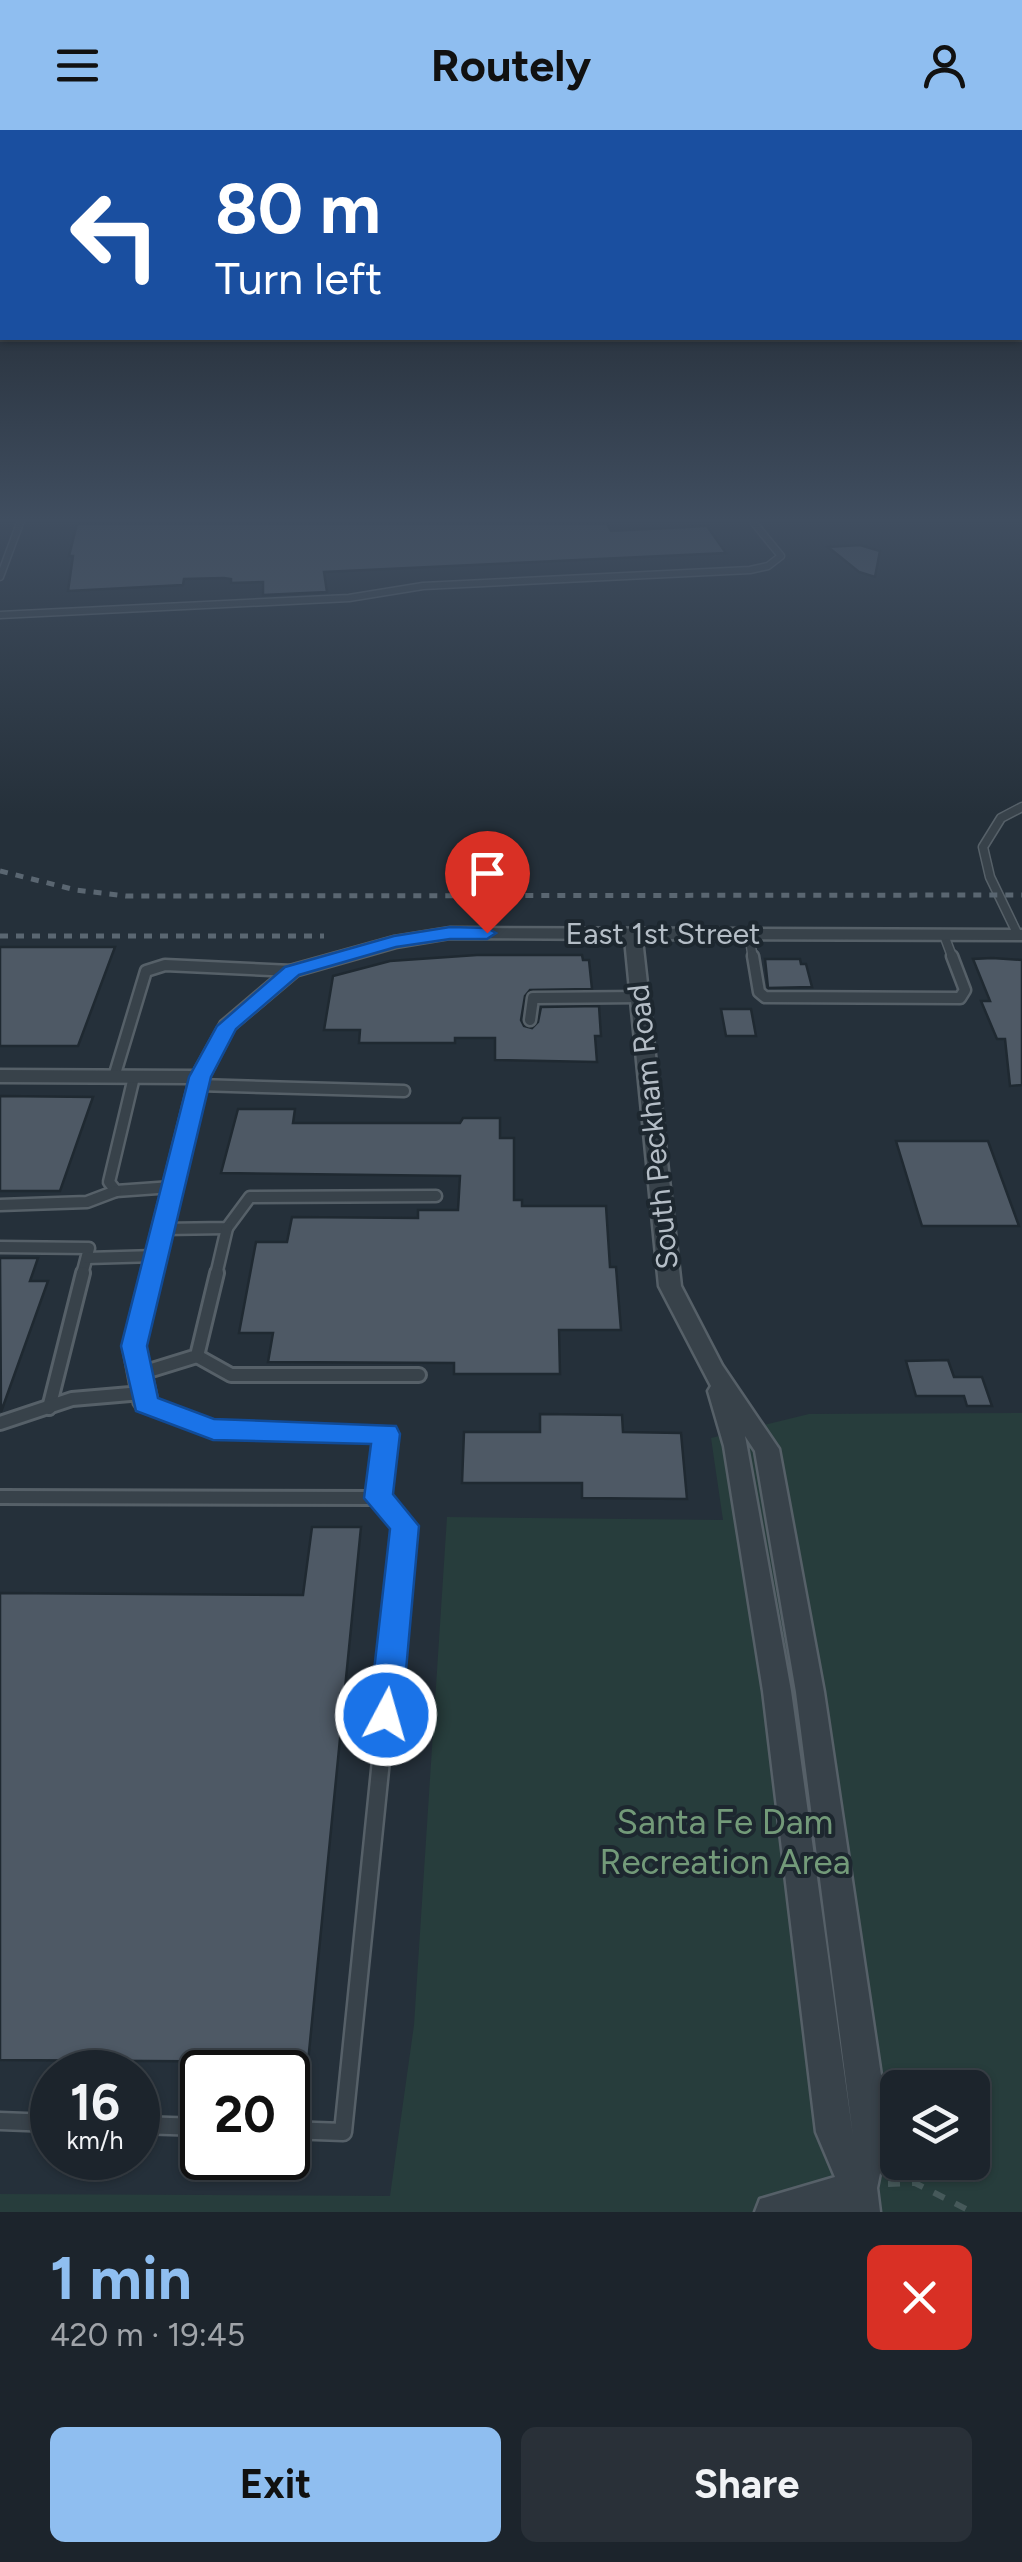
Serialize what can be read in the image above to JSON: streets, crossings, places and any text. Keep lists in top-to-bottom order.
{
  "streets": {
    "street": ["East 1st Street", "South Peckham Road"]
  },
  "crossings": [
    ["East 1st Street", "South Peckham Road"]
  ],
  "parks": ["Santa Fe Dam Recreation Area"],
  "page": {
    "header": "Routely",
    "turn": ["80 m", "Turn left"],
    "speed": "16 km/h",
    "limit": "20",
    "heading": ["1 min", "420 m · 19:45"],
    "buttons": ["Exit", "Share"]
  }
}
